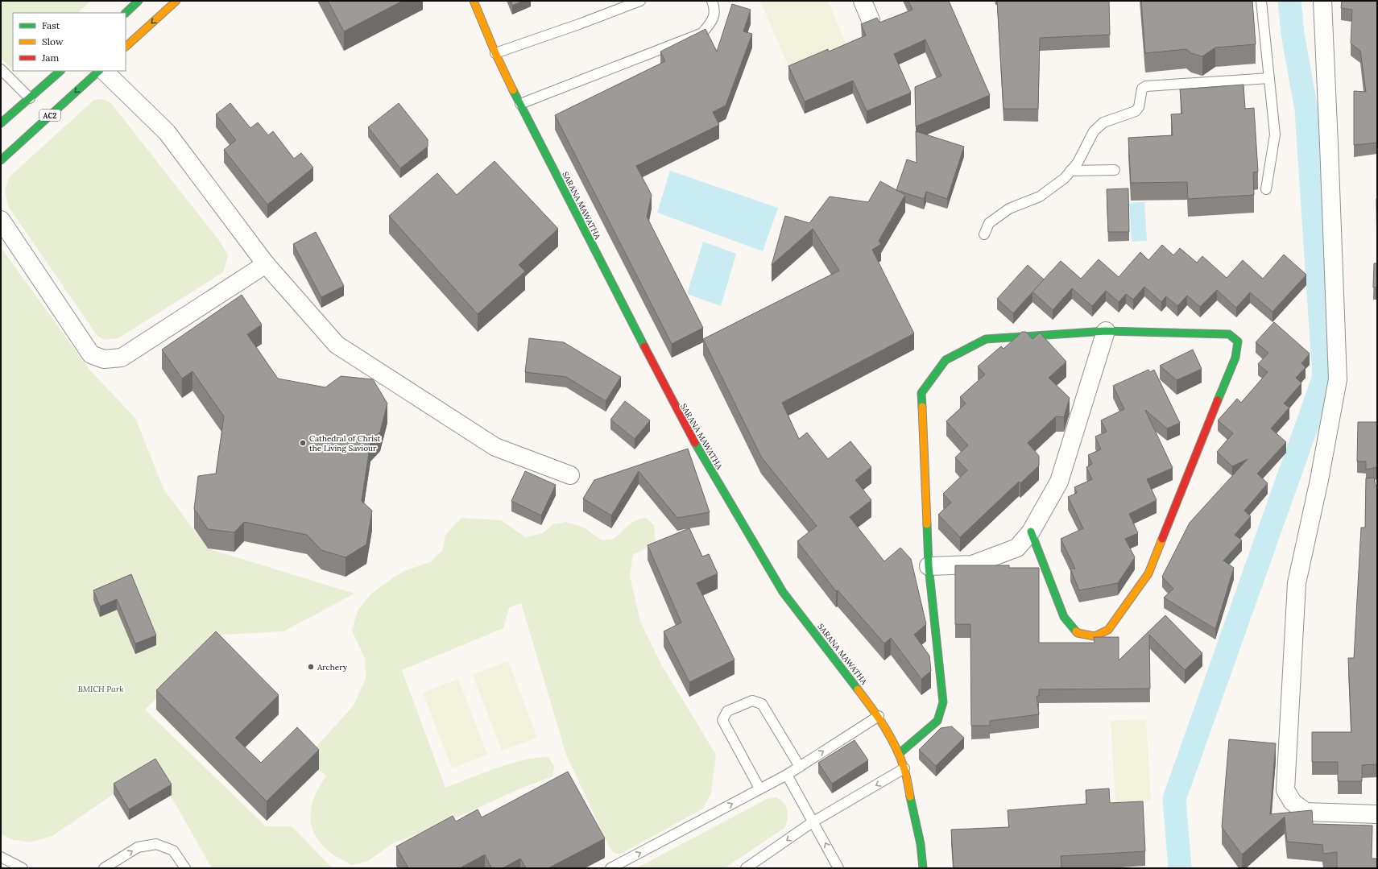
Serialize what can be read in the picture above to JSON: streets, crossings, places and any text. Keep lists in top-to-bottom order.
{
  "streets": {
    "street": ["AC2", "SARANA MAWATHA"]
  },
  "parks": ["BMICH Park"],
  "places": ["Cathedral of Christ the Living Saviour", "Archery"],
  "legend": ["Fast", "Slow", "Jam"]
}
